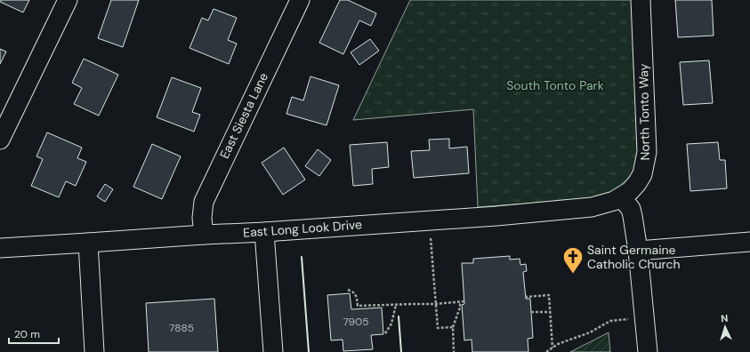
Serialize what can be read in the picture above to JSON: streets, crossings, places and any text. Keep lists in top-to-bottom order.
{
  "streets": {
    "street": ["North Tonto Way", "East Siesta Lane", "East Long Look Drive"]
  },
  "crossings": [
    ["North Tonto Way", "East Long Look Drive"],
    ["East Siesta Lane", "East Long Look Drive"]
  ],
  "parks": ["South Tonto Park"],
  "places": {
    "church": ["Saint Germaine Catholic Church"]
  },
  "house_numbers": ["7905", "7885"],
  "scale_bar": "20 m",
  "north": "top"
}
